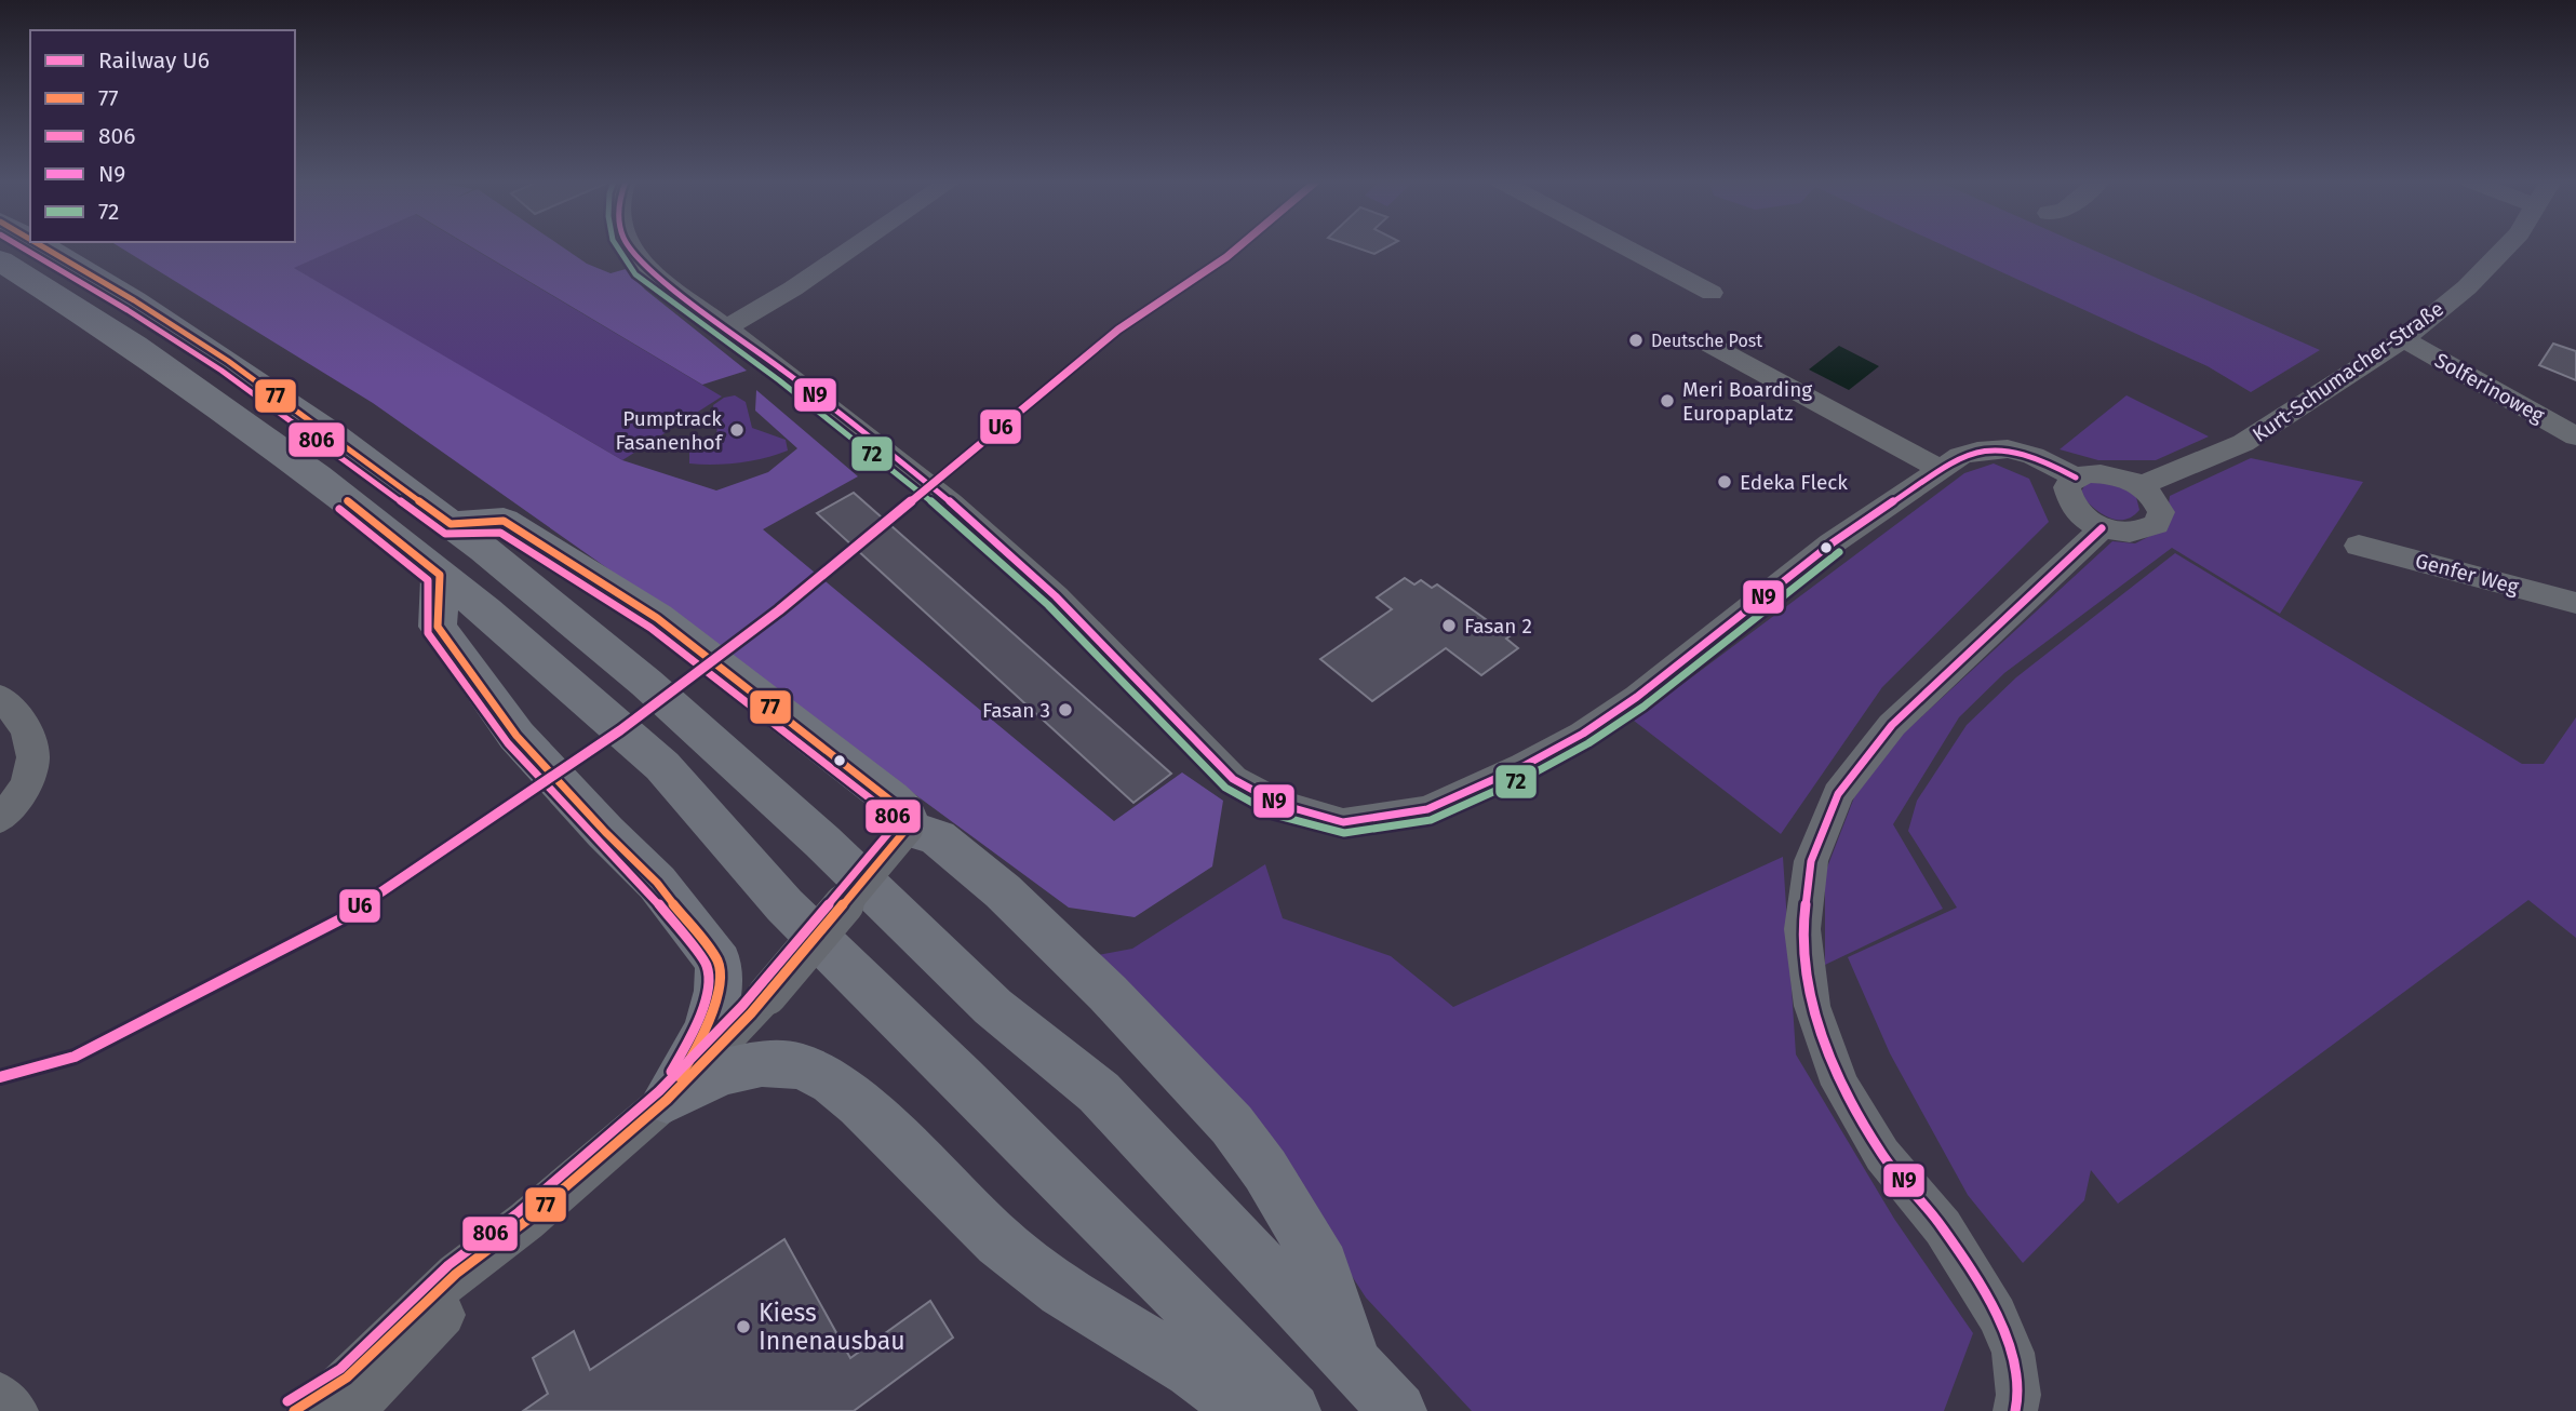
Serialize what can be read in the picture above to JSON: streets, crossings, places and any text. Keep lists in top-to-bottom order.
{
  "streets": {
    "street": ["Kurt-Schumacher-Straße", "Solferinoweg", "Genfer Weg"]
  },
  "crossings": [
    ["Kurt-Schumacher-Straße", "Solferinoweg"]
  ],
  "places": [
    "Deutsche Post",
    "Meri Boarding Europaplatz",
    "Pumptrack Fasanenhof",
    "Edeka Fleck",
    "Fasan 2",
    "Fasan 3",
    "Kiess Innenausbau"
  ],
  "lines": [
    "rail line U6",
    "transit line 77",
    "transit line 806",
    "transit line N9",
    "transit line 72"
  ],
  "legend": [
    "Railway U6",
    "77",
    "806",
    "N9",
    "72"
  ]
}
